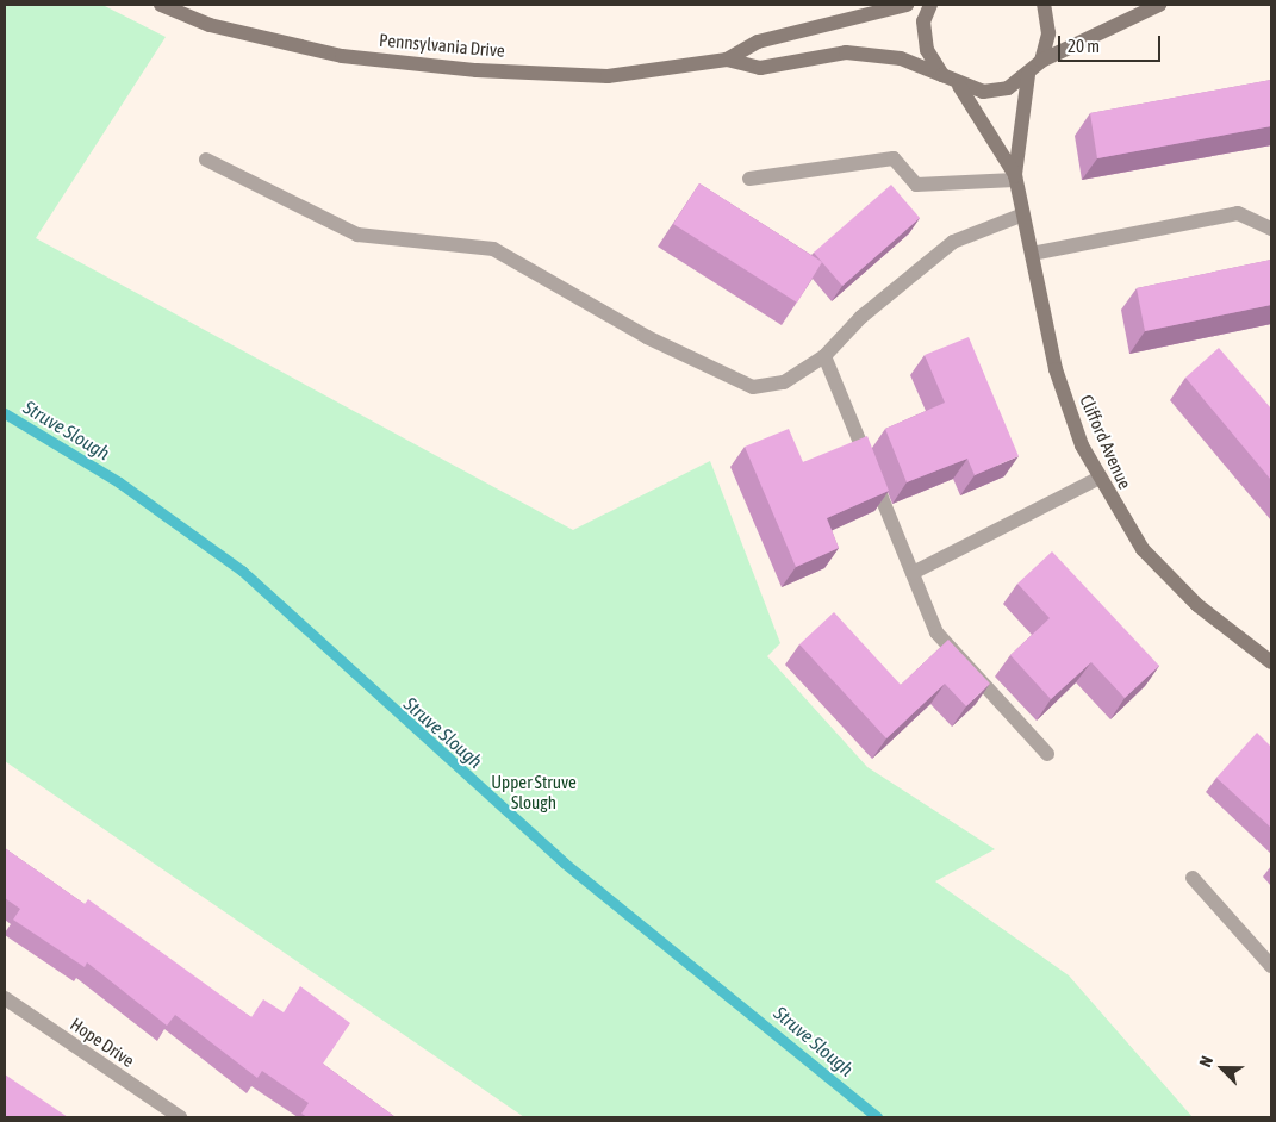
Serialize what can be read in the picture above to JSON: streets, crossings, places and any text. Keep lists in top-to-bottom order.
{
  "streets": {
    "street": ["Pennsylvania Drive", "Clifford Avenue", "Hope Drive"]
  },
  "water": ["Struve Slough"],
  "parks": ["Upper Struve Slough"],
  "scale_bar": "20 m",
  "north": "top left"
}
